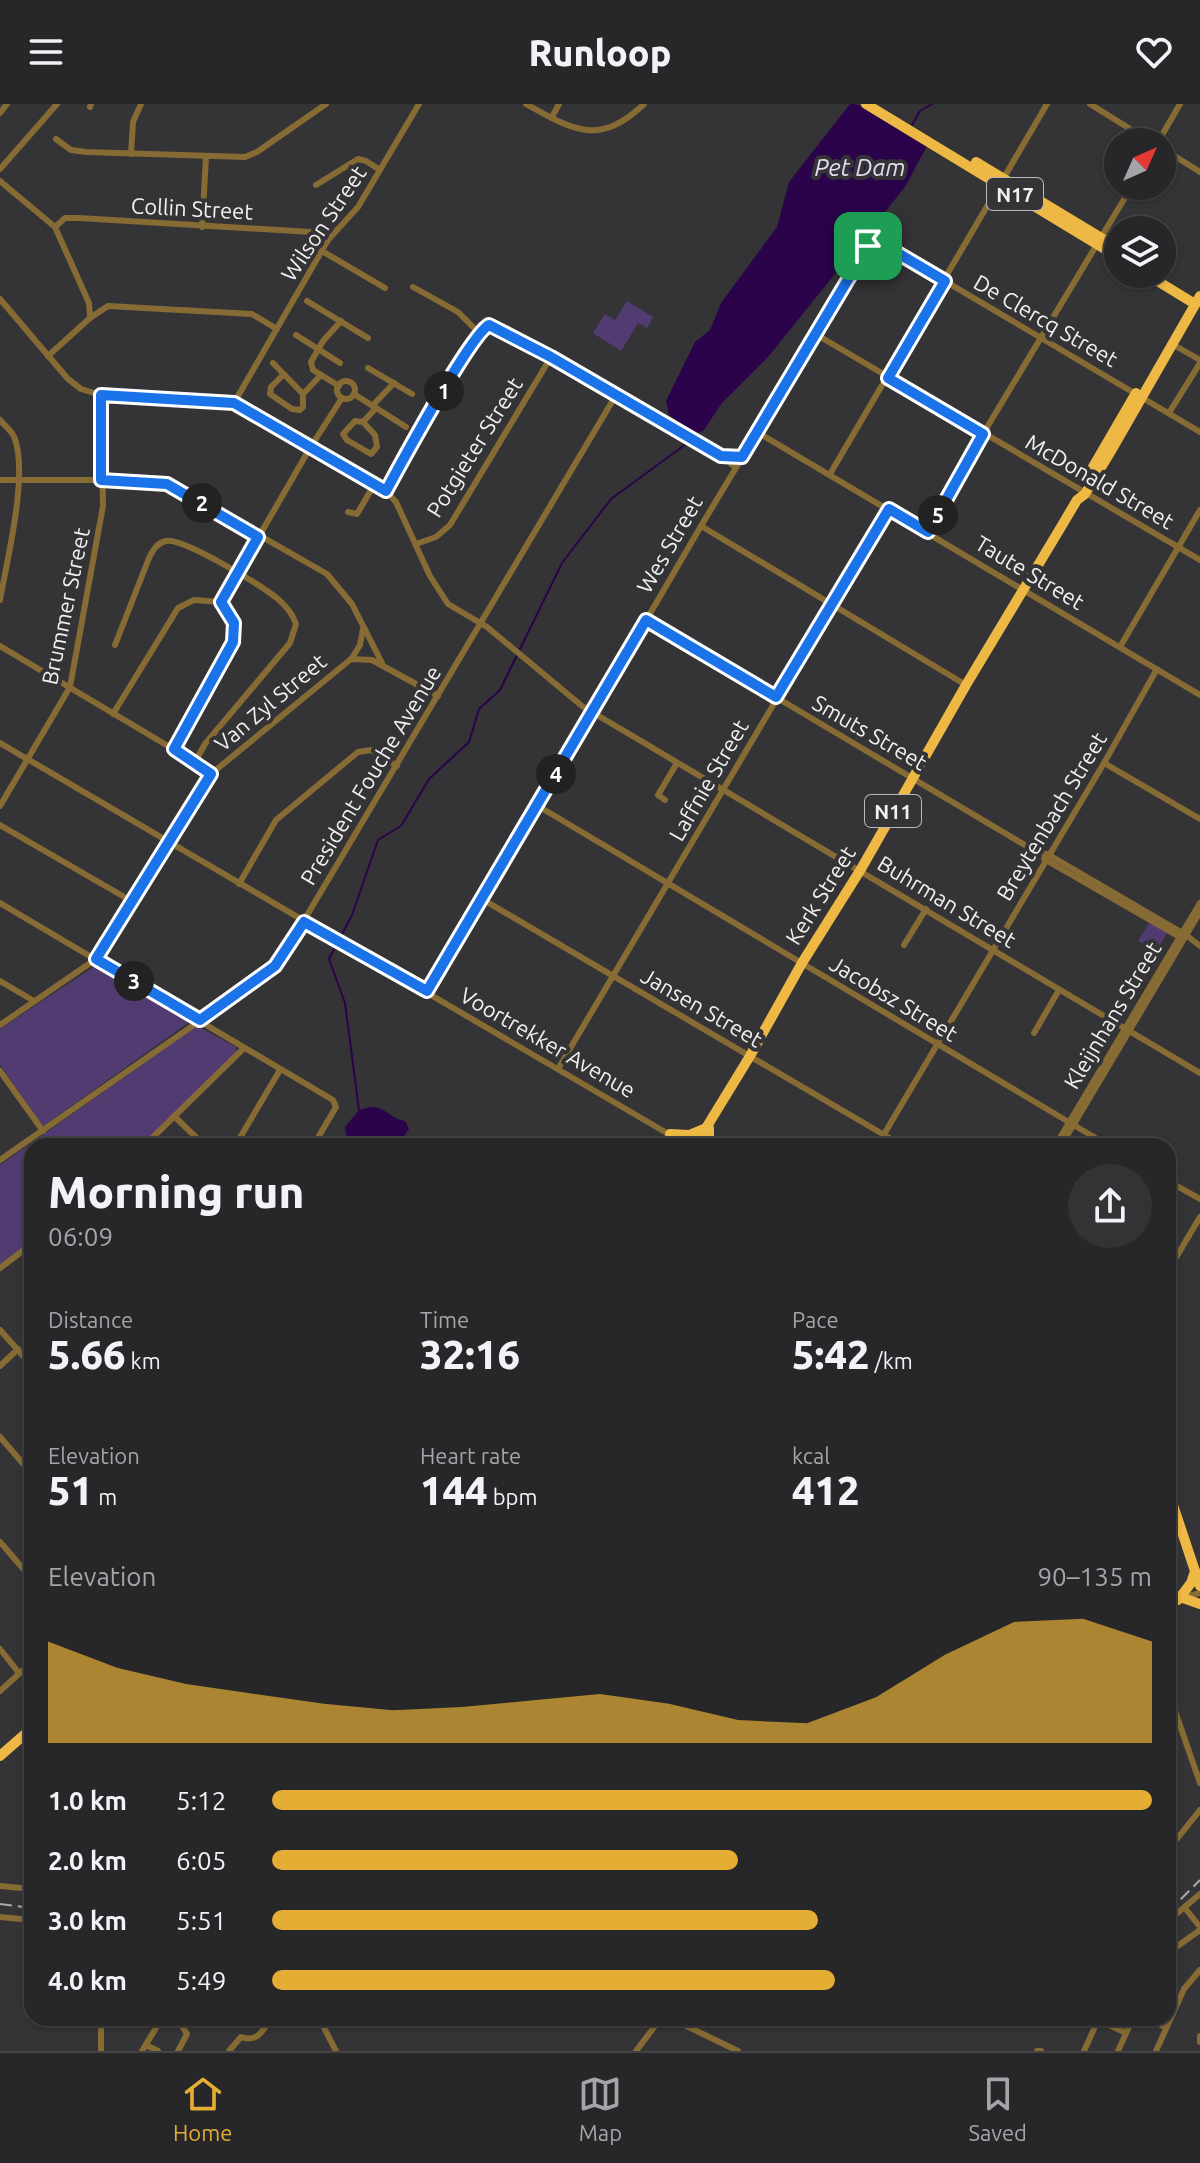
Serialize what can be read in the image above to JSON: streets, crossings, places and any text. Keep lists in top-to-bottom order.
{
  "streets": {
    "highway": ["N17", "N11", "Kerk Street"],
    "street": [
      "Collin Street",
      "Wilson Street",
      "De Clercq Street",
      "Potgieter Street",
      "McDonald Street",
      "Wes Street",
      "Taute Street",
      "Brummer Street",
      "Van Zyl Street",
      "Smuts Street",
      "President Fouche Avenue",
      "Laffnie Street",
      "Breytenbach Street",
      "Buhrman Street",
      "Jacobsz Street",
      "Jansen Street",
      "Kleijnhans Street",
      "Voortrekker Avenue"
    ]
  },
  "crossings": [
    ["Collin Street", "Wilson Street"],
    ["De Clercq Street", "Wes Street"],
    ["De Clercq Street", "Kerk Street"],
    ["Potgieter Street", "Buhrman Street"],
    ["McDonald Street", "Wes Street"],
    ["McDonald Street", "Kerk Street"],
    ["Wes Street", "Taute Street"],
    ["Wes Street", "Smuts Street"],
    ["Wes Street", "Buhrman Street"],
    ["Wes Street", "Jacobsz Street"],
    ["Wes Street", "Jansen Street"],
    ["Wes Street", "Voortrekker Avenue"],
    ["Taute Street", "Laffnie Street"],
    ["Taute Street", "Breytenbach Street"],
    ["Taute Street", "Kerk Street"],
    ["Brummer Street", "Voortrekker Avenue"],
    ["Van Zyl Street", "President Fouche Avenue"],
    ["Van Zyl Street", "Voortrekker Avenue"],
    ["Smuts Street", "Laffnie Street"],
    ["Smuts Street", "Breytenbach Street"],
    ["Smuts Street", "Kerk Street"],
    ["Smuts Street", "Kleijnhans Street"],
    ["President Fouche Avenue", "Buhrman Street"],
    ["President Fouche Avenue", "Voortrekker Avenue"],
    ["Laffnie Street", "Buhrman Street"],
    ["Laffnie Street", "Jacobsz Street"],
    ["Laffnie Street", "Jansen Street"],
    ["Laffnie Street", "Voortrekker Avenue"],
    ["Breytenbach Street", "Buhrman Street"],
    ["Breytenbach Street", "Jacobsz Street"],
    ["Breytenbach Street", "Jansen Street"],
    ["Kerk Street", "Buhrman Street"],
    ["Kerk Street", "Jacobsz Street"],
    ["Kerk Street", "Jansen Street"],
    ["Buhrman Street", "Kleijnhans Street"],
    ["Jacobsz Street", "Kleijnhans Street"]
  ],
  "water": ["Pet Dam"],
  "north": "top right",
  "page": {
    "header": "Runloop",
    "pins": [
      "1",
      "2",
      "5",
      "4",
      "3"
    ],
    "heading": ["Morning run", "06:09"],
    "stats": [
      ["Distance", "5.66 km"],
      ["Time", "32:16"],
      ["Pace", "5:42 /km"],
      ["Elevation", "51 m"],
      ["Heart rate", "144 bpm"],
      ["kcal", "412"]
    ],
    "chart": ["Elevation", "90–135 m"],
    "list": [
      {
        "name": "1.0 km",
        "note": "5:12"
      },
      {
        "name": "2.0 km",
        "note": "6:05"
      },
      {
        "name": "3.0 km",
        "note": "5:51"
      },
      {
        "name": "4.0 km",
        "note": "5:49"
      }
    ],
    "tabs": ["Home", "Map", "Saved"]
  }
}
